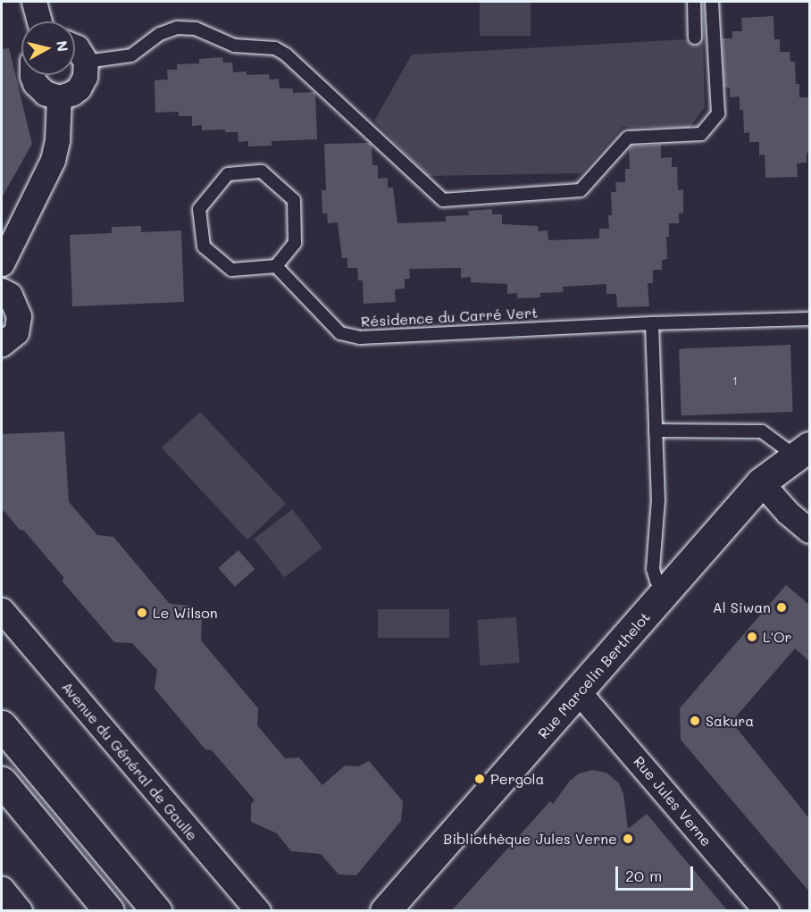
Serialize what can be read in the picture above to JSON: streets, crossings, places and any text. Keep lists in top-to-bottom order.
{
  "streets": {
    "street": ["Rue Marcelin Berthelot", "Avenue du Général de Gaulle", "Rue Jules Verne"],
    "lane": ["Résidence du Carré Vert"]
  },
  "crossings": [
    ["Rue Marcelin Berthelot", "Rue Jules Verne"]
  ],
  "places": [
    "Al Siwan",
    "Le Wilson",
    "L'Or",
    "Sakura",
    "Pergola",
    "Bibliothèque Jules Verne"
  ],
  "house_numbers": ["1"],
  "scale_bar": "20 m",
  "north": "right"
}
